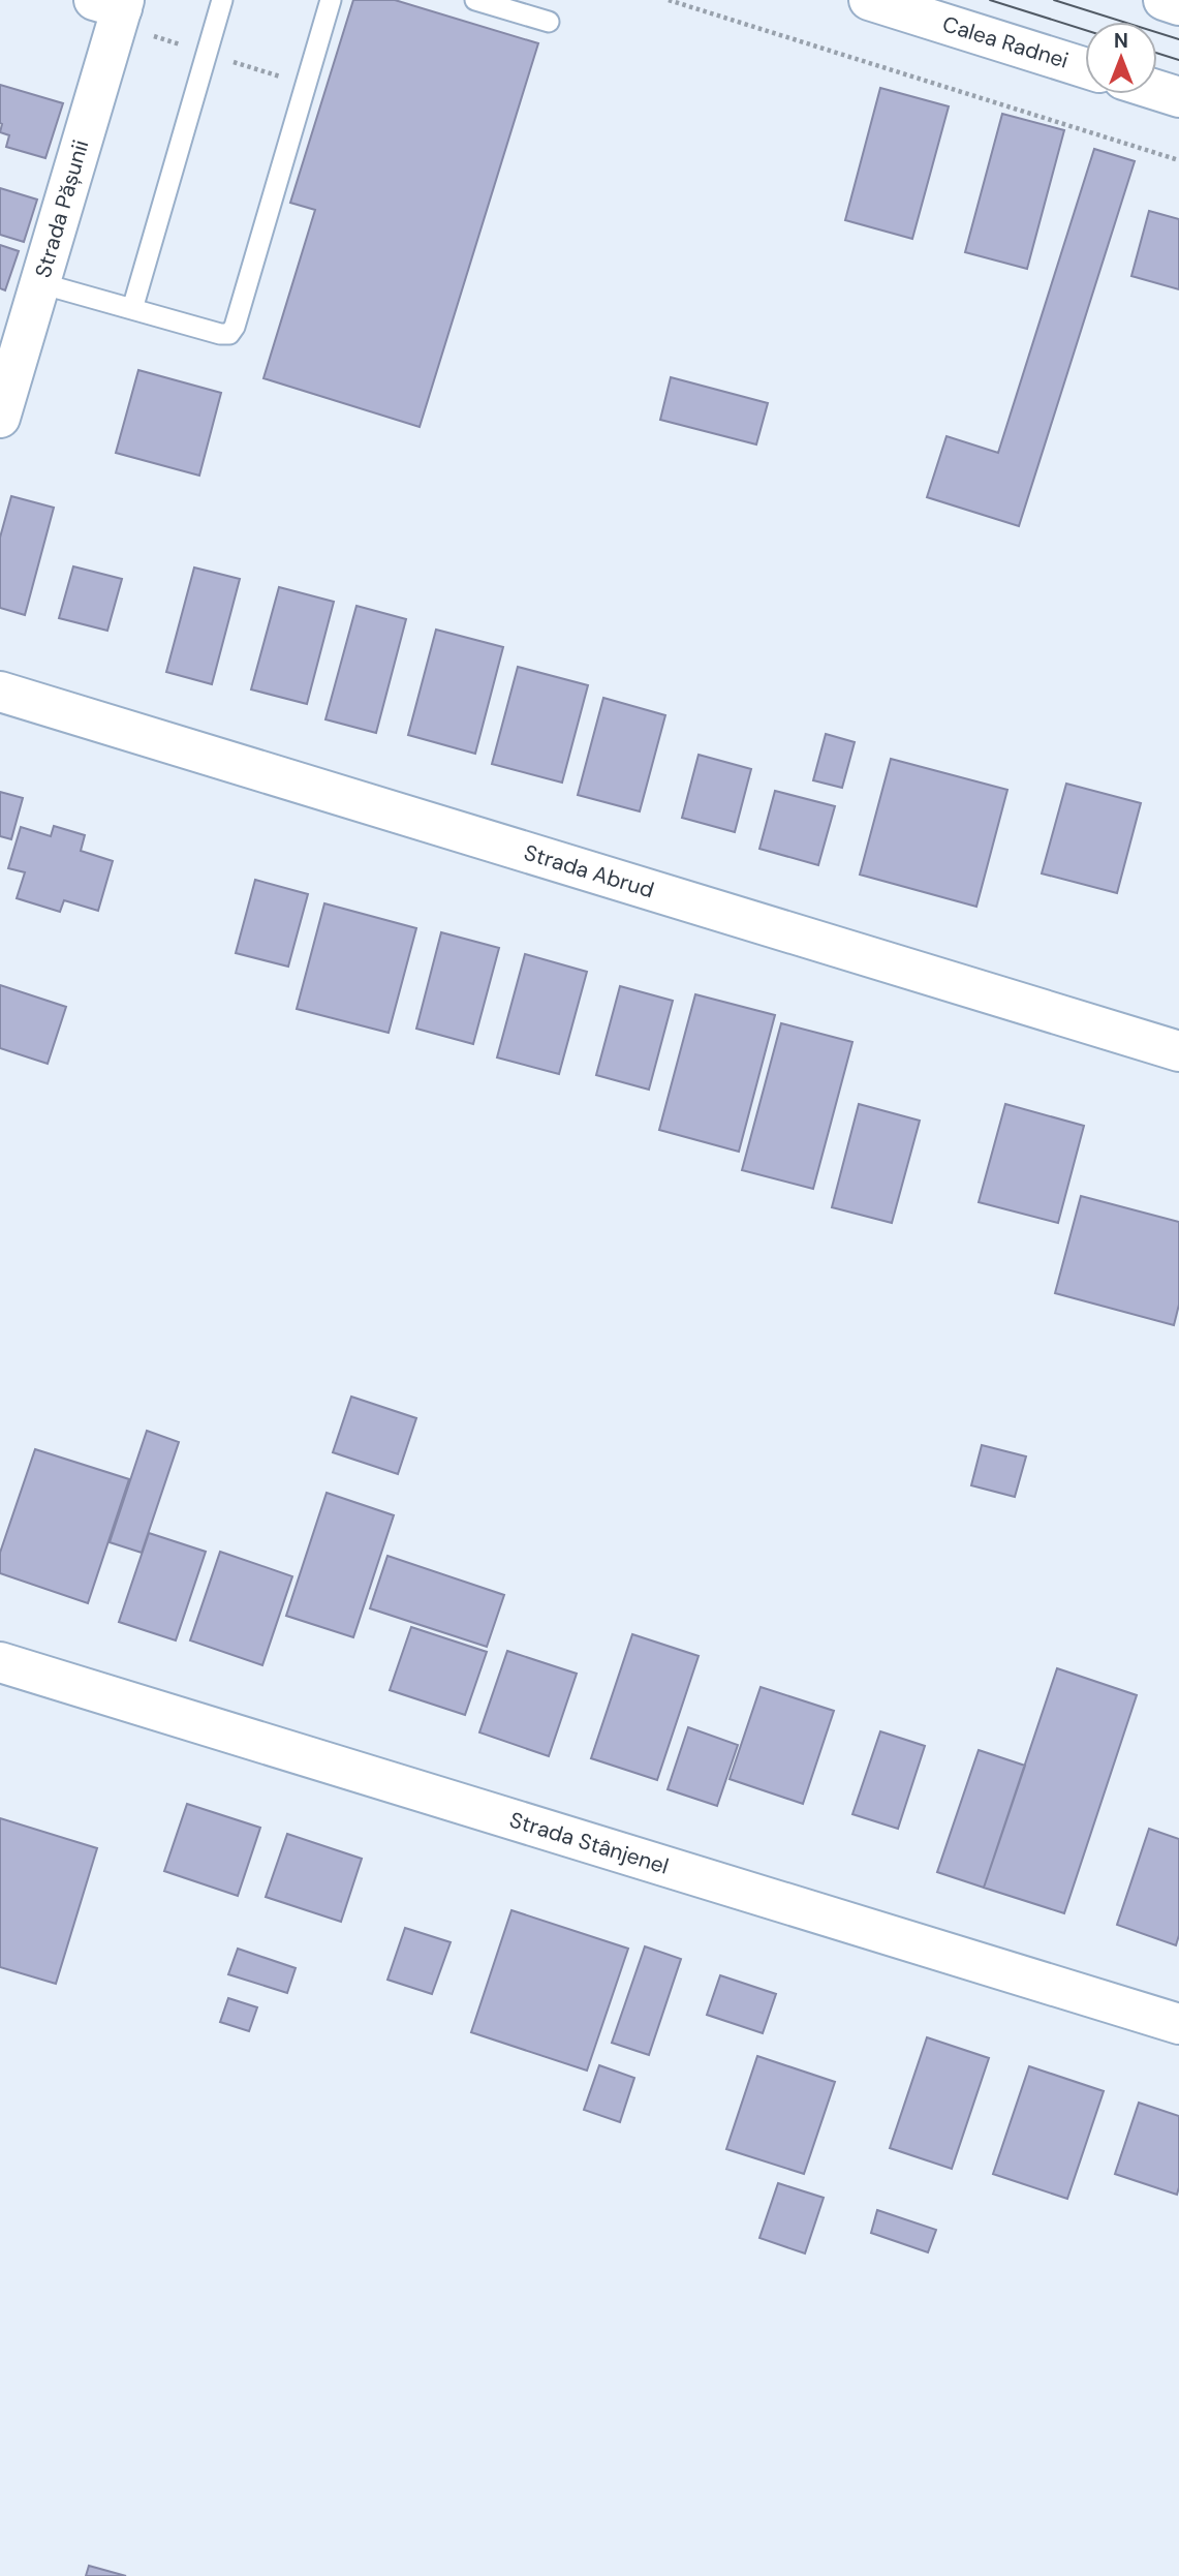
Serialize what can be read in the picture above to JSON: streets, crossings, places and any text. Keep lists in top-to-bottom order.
{
  "streets": {
    "street": [
      "Calea Radnei",
      "Strada Pășunii",
      "Strada Abrud",
      "Strada Stânjenel"
    ]
  },
  "north": "top"
}
